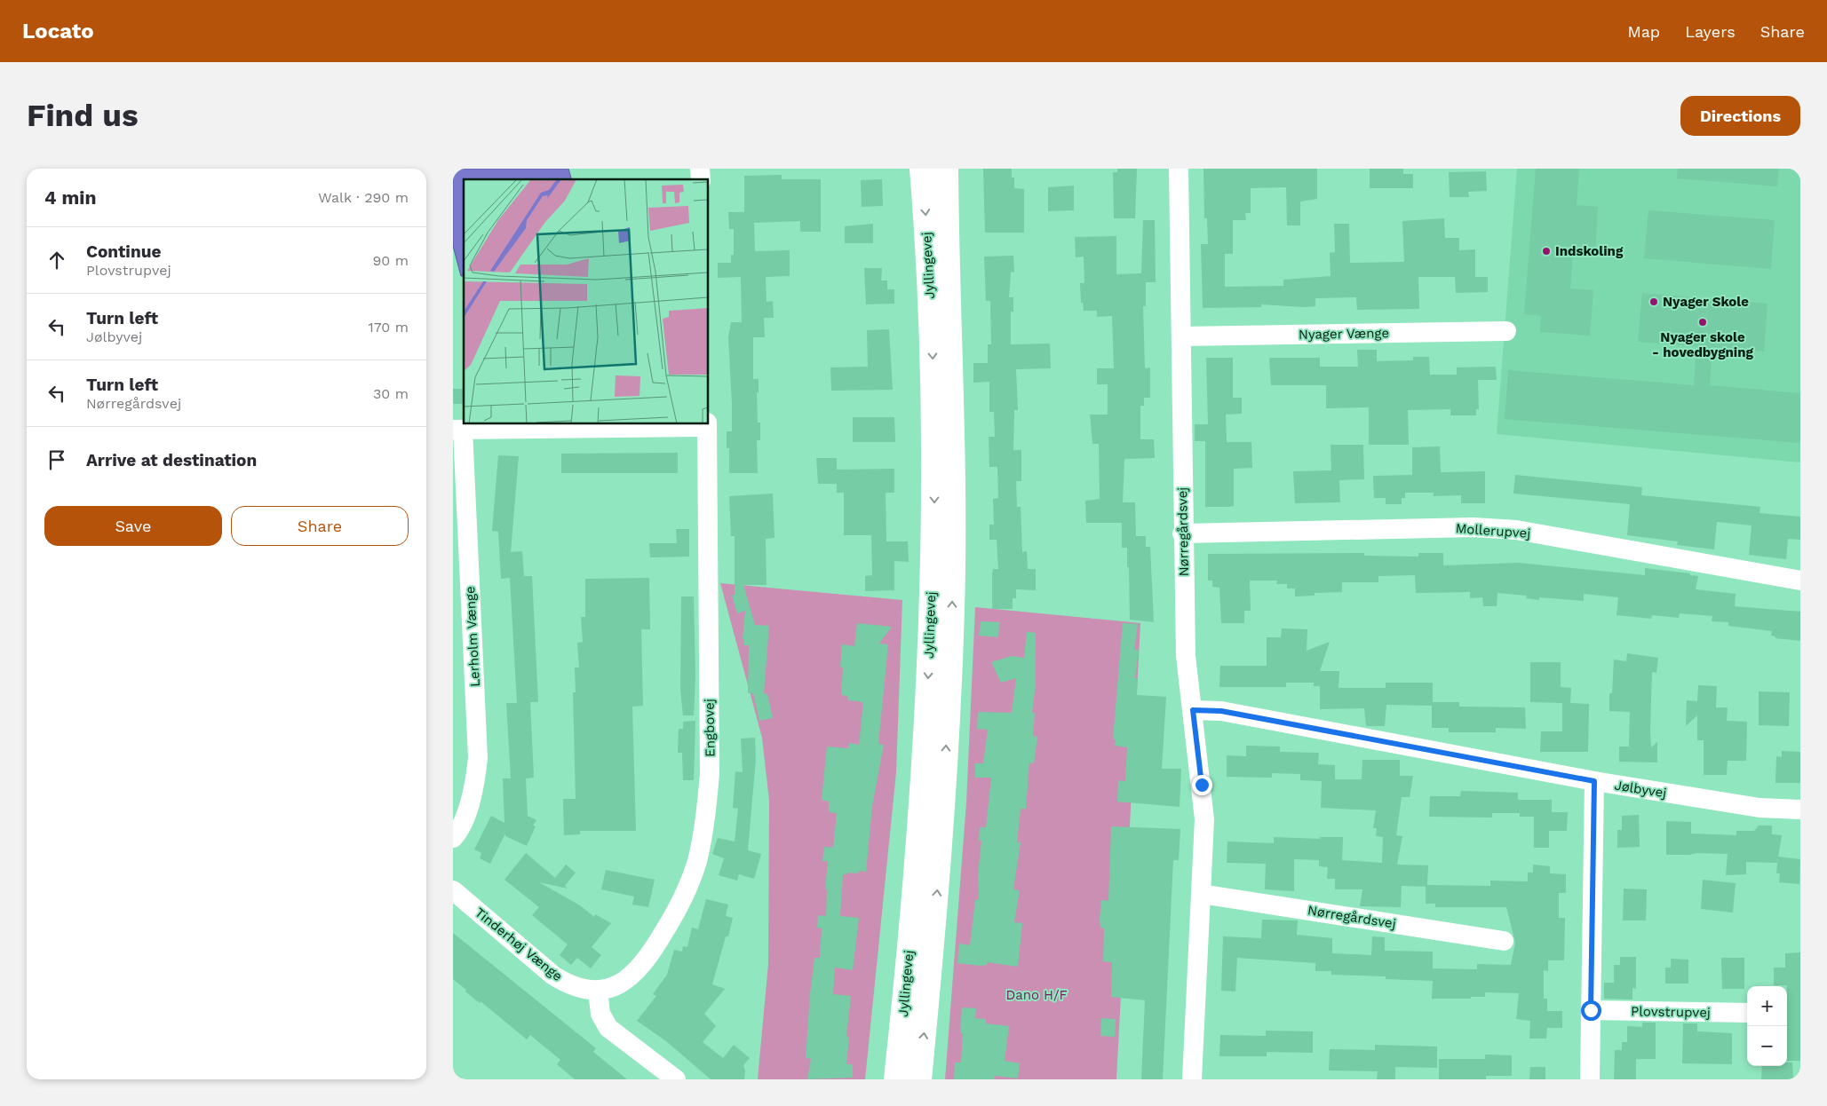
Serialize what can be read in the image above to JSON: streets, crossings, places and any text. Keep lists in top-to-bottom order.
{
  "streets": {
    "street": [
      "Jyllingevej",
      "Nyager Vænge",
      "Mollerupvej",
      "Nørregårdsvej",
      "Lerholm Vænge",
      "Engbovej",
      "Jølbyvej",
      "Tinderhøj Vænge",
      "Plovstrupvej"
    ]
  },
  "crossings": [
    ["Nyager Vænge", "Nørregårdsvej"],
    ["Mollerupvej", "Nørregårdsvej"],
    ["Nørregårdsvej", "Jølbyvej"],
    ["Engbovej", "Tinderhøj Vænge"]
  ],
  "parks": ["Dano H/F"],
  "places": ["Indskoling", "Nyager Skole", "Nyager skole - hovedbygning"],
  "page": {
    "header": "Locato",
    "nav": ["Map", "Layers", "Share"],
    "buttons": [
      "Directions",
      ["Save", "Share"]
    ],
    "title": "Find us",
    "heading": ["4 min", "Walk · 290 m"],
    "list": [
      ["Continue", "Plovstrupvej", "90 m"],
      ["Turn left", "Jølbyvej", "170 m"],
      ["Turn left", "Nørregårdsvej", "30 m"],
      "Arrive at destination"
    ],
    "map_buttons": ["+", "−"]
  }
}
